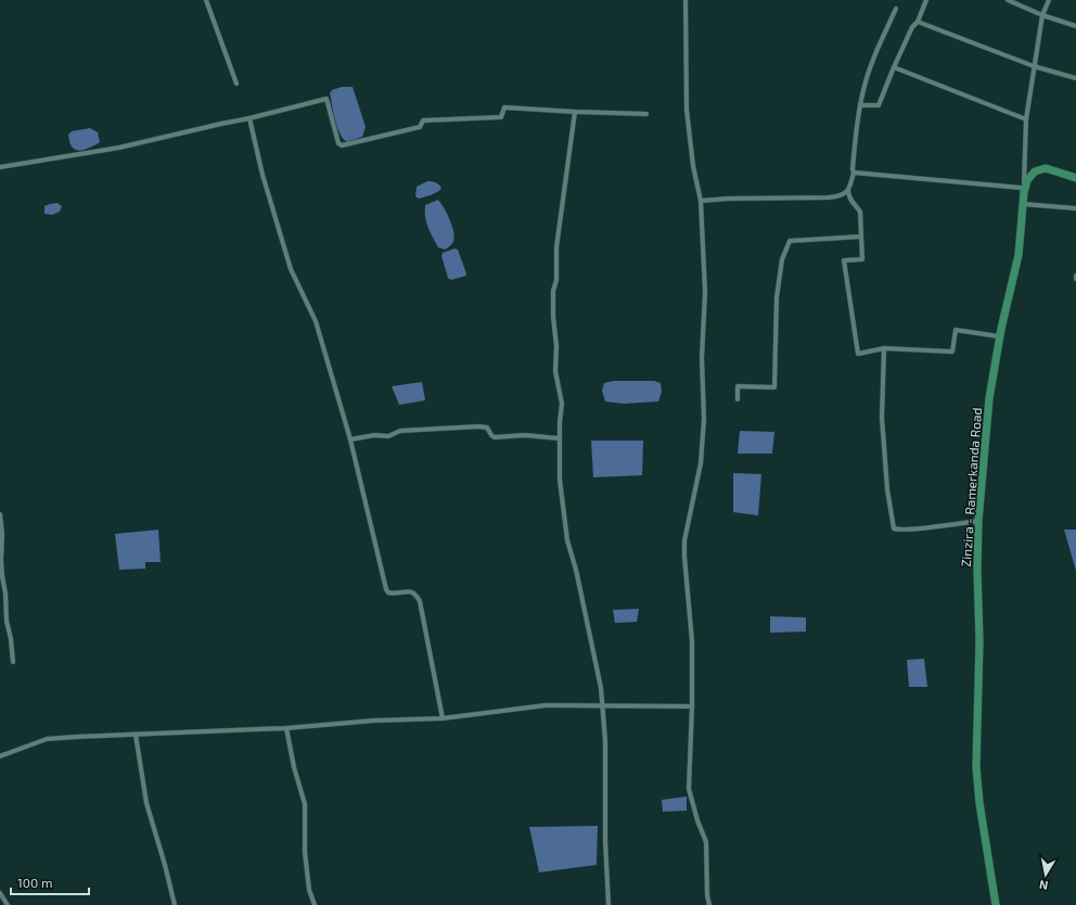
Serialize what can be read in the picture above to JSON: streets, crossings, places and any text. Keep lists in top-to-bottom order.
{
  "streets": {
    "main road": ["Zinzira - Ramerkanda Road"]
  },
  "scale_bar": "100 m",
  "north": "bottom"
}
